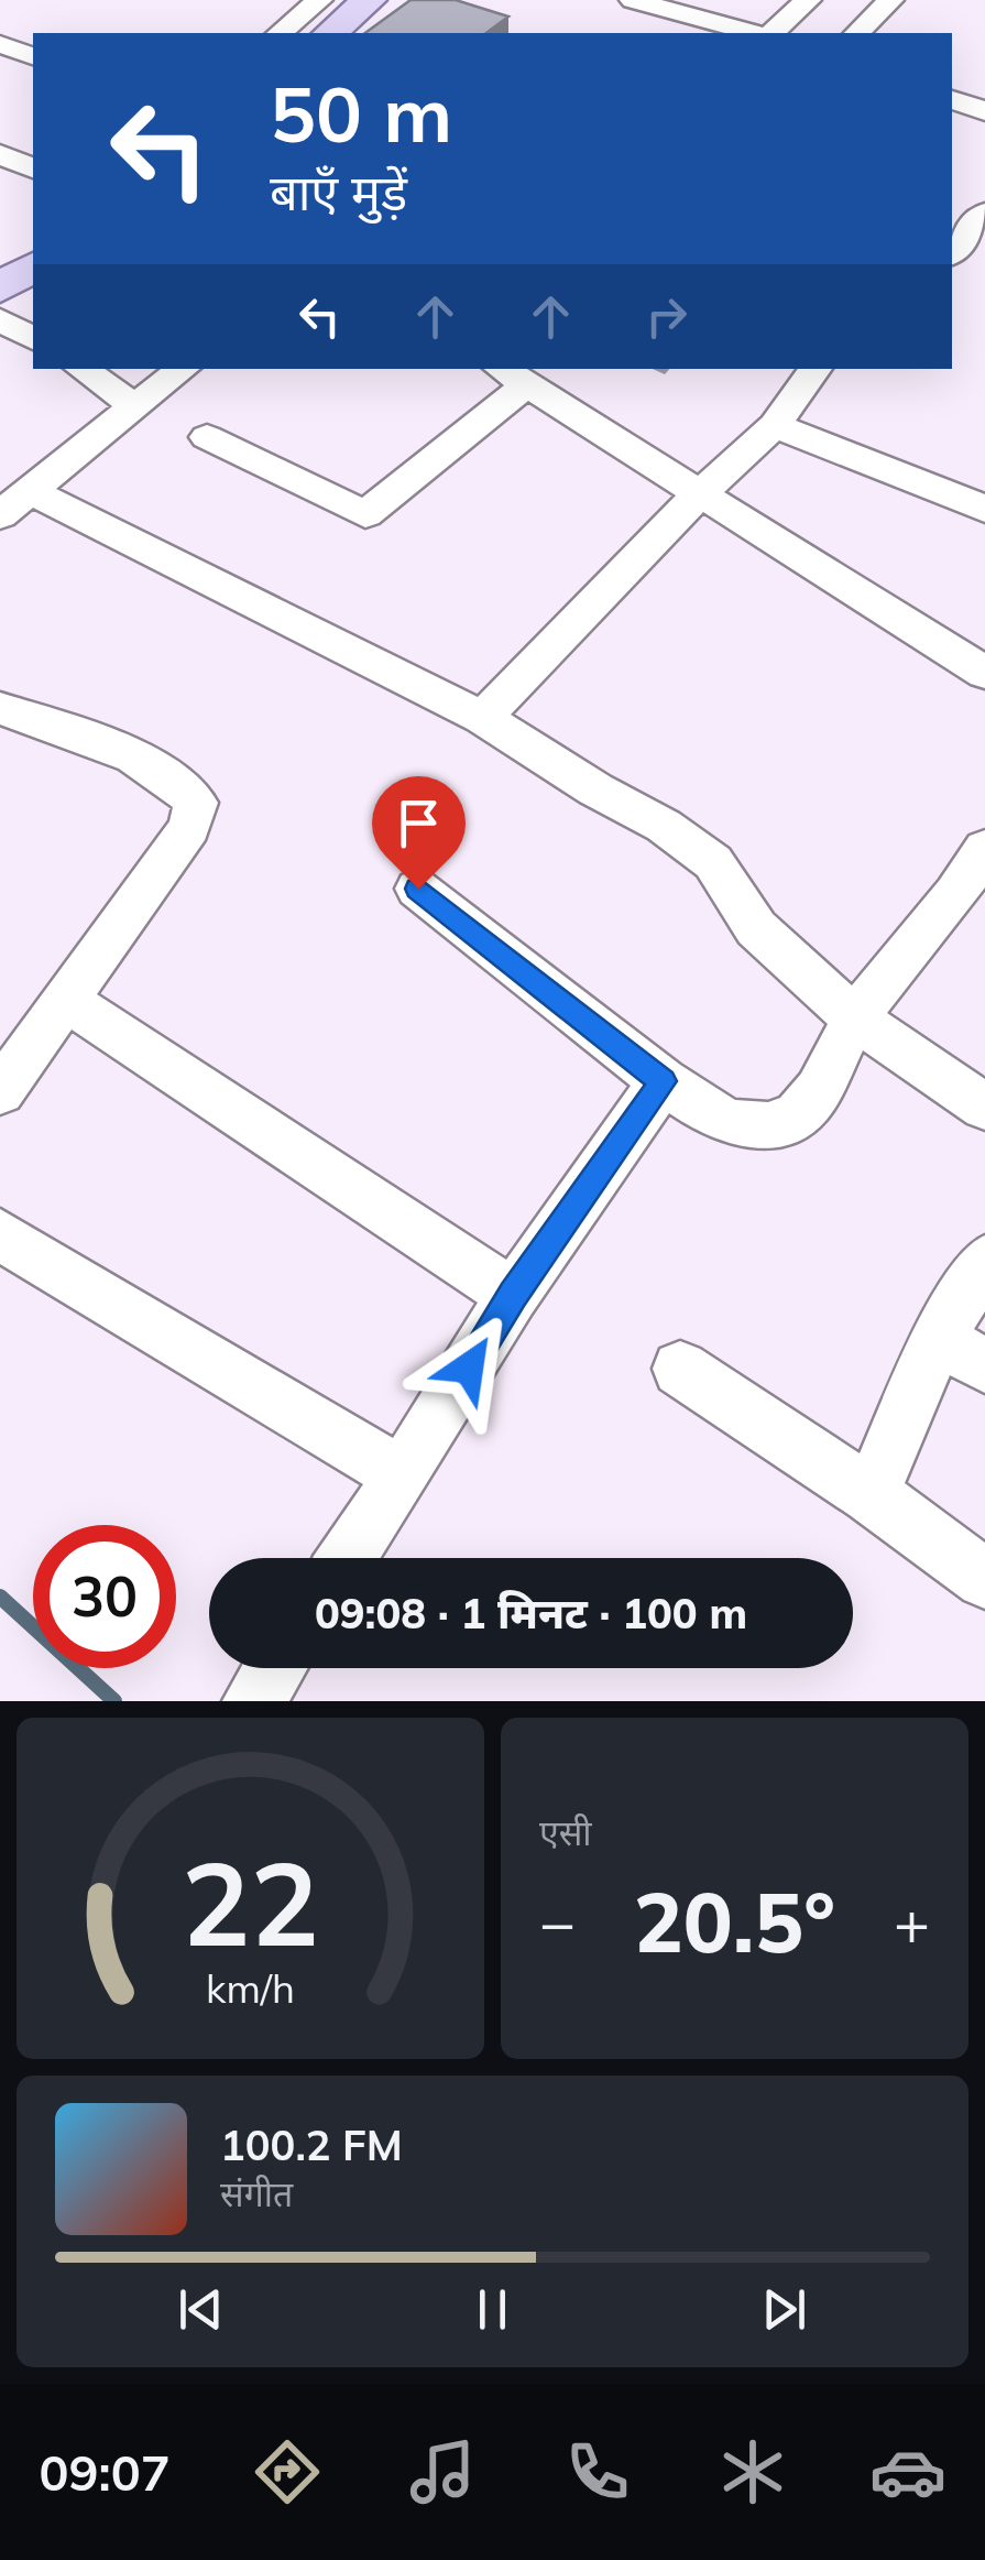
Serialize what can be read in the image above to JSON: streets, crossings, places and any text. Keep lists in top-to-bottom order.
{
  "page": {
    "turn": ["50 m", "बाएँ मुड़ें"],
    "limit": "30",
    "trip": "09:08 · 1 मिनट · 100 m",
    "tile": "एसी",
    "heat": ["−", "20.5°", "+"],
    "song": ["100.2 FM", "संगीत"],
    "tabs": "09:07",
    "gauge": ["22", "km/h"]
  }
}
